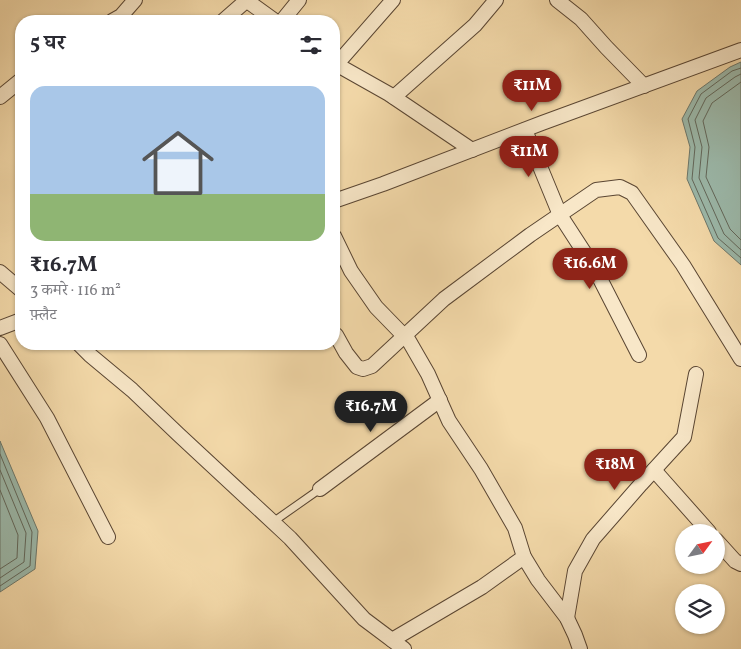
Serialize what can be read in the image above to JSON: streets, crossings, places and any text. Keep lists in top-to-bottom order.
{
  "north": "top right",
  "page": {
    "heading": "5 घर",
    "price": [
      "₹11M",
      "₹11M",
      "₹16.6M",
      "₹16.7M",
      "₹18M"
    ],
    "list": [
      {
        "name": "₹16.7M",
        "note": "3 कमरे · 116 m² · फ़्लैट"
      }
    ]
  }
}
